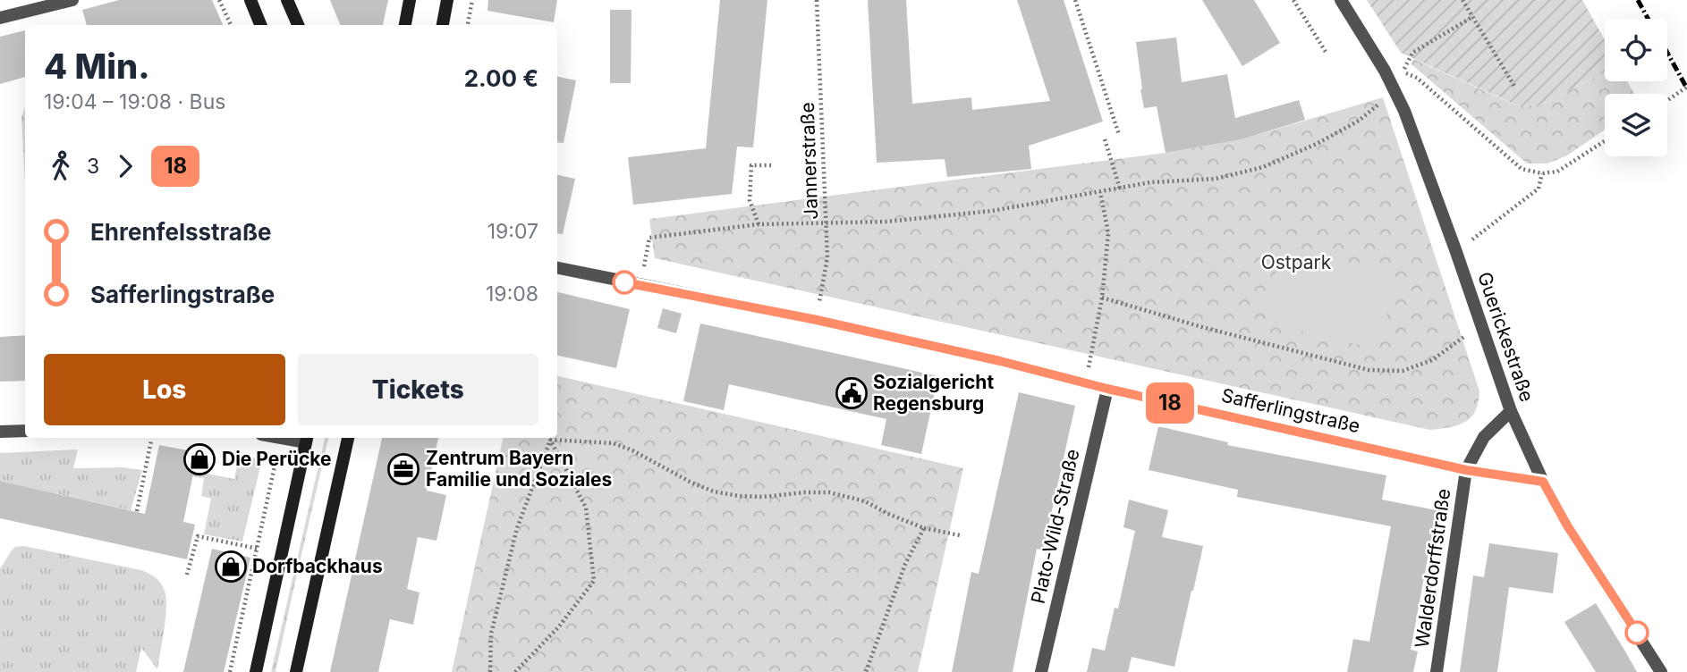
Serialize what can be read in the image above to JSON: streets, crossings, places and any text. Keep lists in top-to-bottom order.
{
  "streets": {
    "street": [
      "Guerickestraße",
      "Safferlingstraße",
      "Plato-Wild-Straße",
      "Walderdorffstraße"
    ],
    "path": ["Jannerstraße"]
  },
  "crossings": [
    ["Jannerstraße", "Safferlingstraße"],
    ["Guerickestraße", "Safferlingstraße"],
    ["Guerickestraße", "Walderdorffstraße"],
    ["Safferlingstraße", "Plato-Wild-Straße"],
    ["Safferlingstraße", "Walderdorffstraße"]
  ],
  "parks": ["Ostpark"],
  "places": {
    "public building": ["Sozialgericht Regensburg"],
    "shop": ["Die Perücke", "Dorfbackhaus"],
    "office": ["Zentrum Bayern Familie und Soziales"]
  },
  "lines": ["bus line 18"],
  "page": {
    "on_map": "18",
    "heading": ["4 Min.", "19:04 – 19:08 · Bus", "2.00 €"],
    "legs": ["3", "18"],
    "list": [
      {
        "name": "Ehrenfelsstraße",
        "value": "19:07"
      },
      {
        "name": "Safferlingstraße",
        "value": "19:08"
      }
    ],
    "buttons": ["Los", "Tickets"]
  }
}
